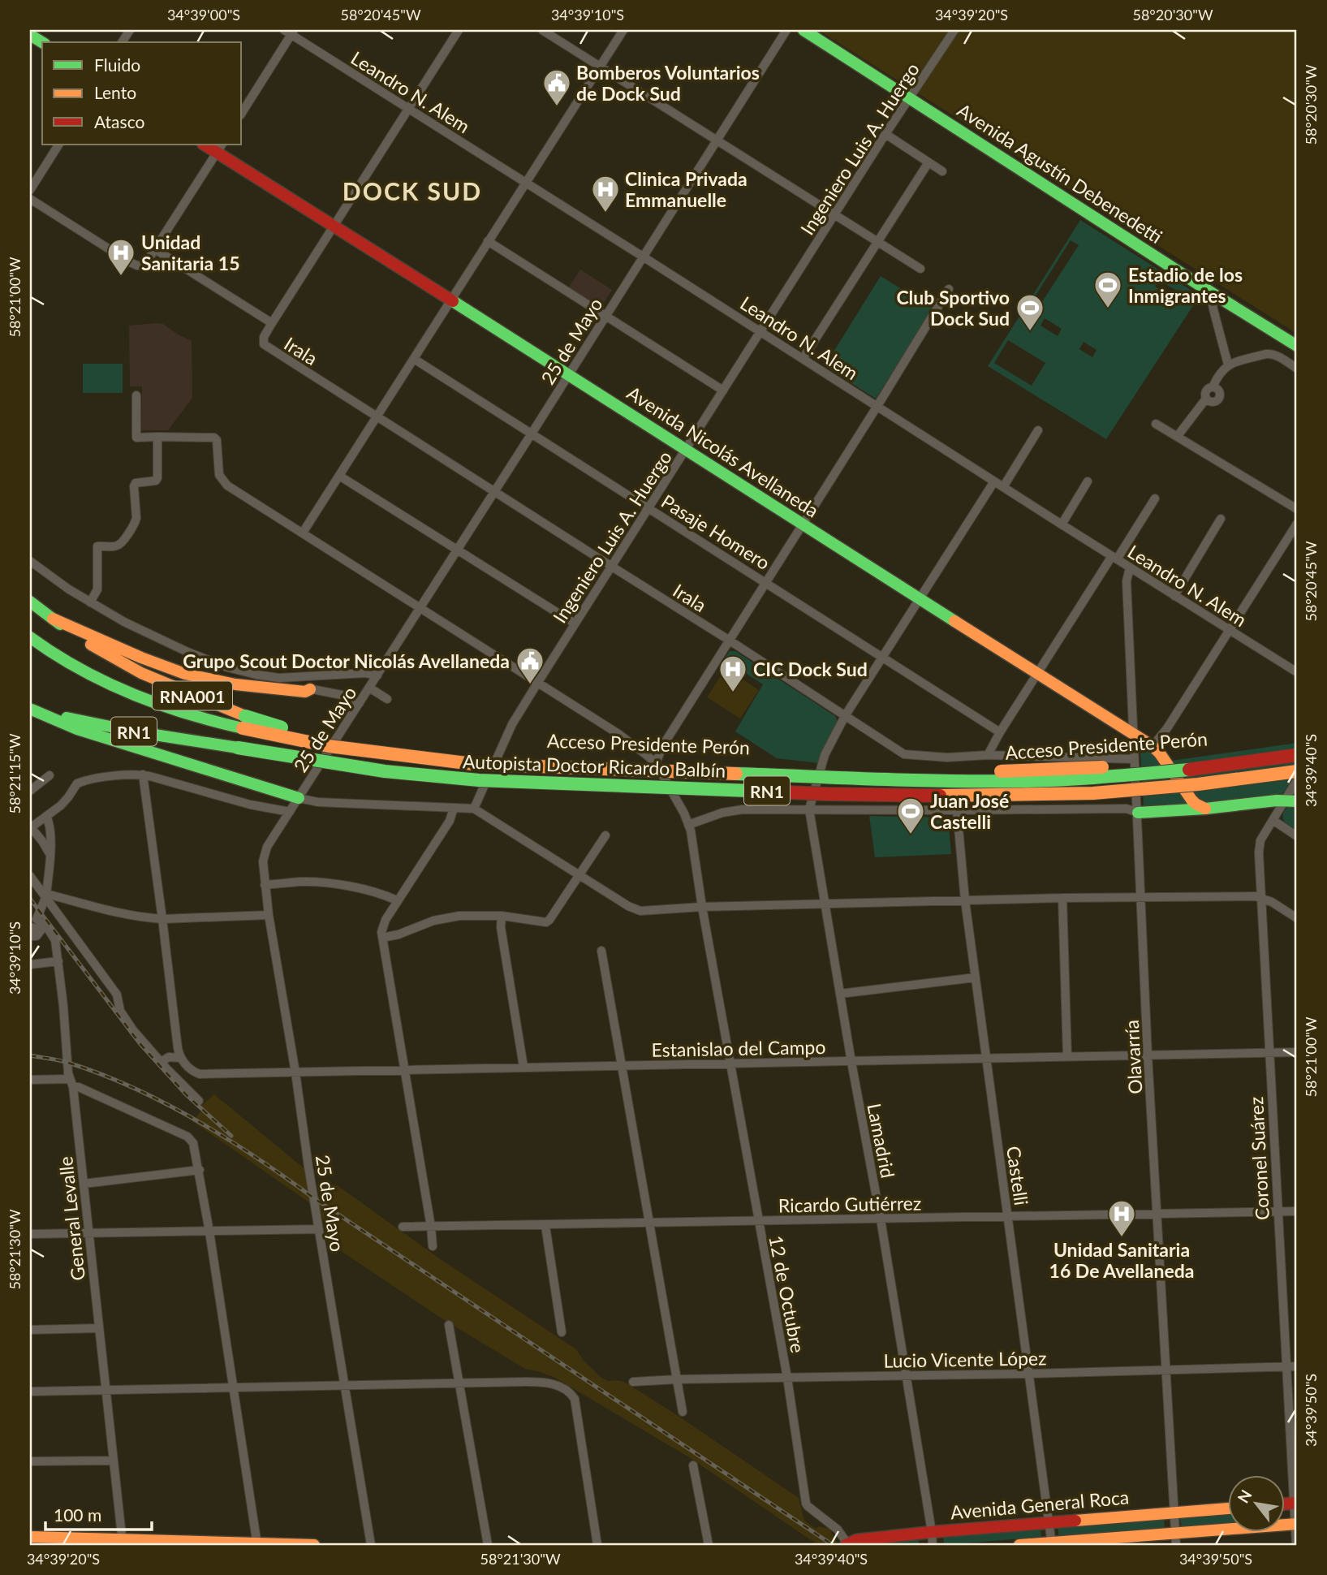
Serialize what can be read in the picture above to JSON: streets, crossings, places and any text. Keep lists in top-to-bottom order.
{
  "streets": {
    "main road": [
      "Avenida Agustín Debenedetti",
      "Avenida Nicolás Avellaneda",
      "RNA001",
      "RN1",
      "Acceso Presidente Perón",
      "Autopista Doctor Ricardo Balbín",
      "Avenida General Roca"
    ],
    "street": [
      "Leandro N. Alem",
      "Ingeniero Luis A. Huergo",
      "25 de Mayo",
      "Irala",
      "Pasaje Homero",
      "Estanislao del Campo",
      "Olavarría",
      "Lamadrid",
      "Coronel Suárez",
      "Castelli",
      "Ricardo Gutiérrez",
      "General Levalle",
      "12 de Octubre",
      "Lucio Vicente López"
    ]
  },
  "crossings": [
    ["Leandro N. Alem", "Ingeniero Luis A. Huergo"],
    ["Leandro N. Alem", "25 de Mayo"],
    ["Leandro N. Alem", "Olavarría"],
    ["Ingeniero Luis A. Huergo", "Avenida Agustín Debenedetti"],
    ["Ingeniero Luis A. Huergo", "Irala"],
    ["Ingeniero Luis A. Huergo", "Avenida Nicolás Avellaneda"],
    ["Ingeniero Luis A. Huergo", "Pasaje Homero"],
    ["25 de Mayo", "Irala"],
    ["25 de Mayo", "Avenida Nicolás Avellaneda"],
    ["25 de Mayo", "Pasaje Homero"],
    ["25 de Mayo", "Estanislao del Campo"],
    ["Irala", "Olavarría"],
    ["Avenida Nicolás Avellaneda", "Olavarría"],
    ["Acceso Presidente Perón", "Autopista Doctor Ricardo Balbín"],
    ["Estanislao del Campo", "Olavarría"],
    ["Estanislao del Campo", "Lamadrid"],
    ["Estanislao del Campo", "Coronel Suárez"],
    ["Estanislao del Campo", "Castelli"],
    ["Estanislao del Campo", "12 de Octubre"],
    ["Olavarría", "Ricardo Gutiérrez"],
    ["Olavarría", "Lucio Vicente López"],
    ["Olavarría", "Avenida General Roca"],
    ["Lamadrid", "Ricardo Gutiérrez"],
    ["Lamadrid", "Lucio Vicente López"],
    ["Lamadrid", "Avenida General Roca"],
    ["Coronel Suárez", "Ricardo Gutiérrez"],
    ["Coronel Suárez", "Lucio Vicente López"],
    ["Castelli", "Ricardo Gutiérrez"],
    ["Castelli", "Lucio Vicente López"],
    ["Castelli", "Avenida General Roca"],
    ["Ricardo Gutiérrez", "12 de Octubre"],
    ["12 de Octubre", "Lucio Vicente López"],
    ["12 de Octubre", "Avenida General Roca"]
  ],
  "districts": ["DOCK SUD"],
  "places": {
    "public building": ["Bomberos Voluntarios de Dock Sud", "Grupo Scout Doctor Nicolás Avellaneda"],
    "hospital": [
      "Clinica Privada Emmanuelle",
      "Unidad Sanitaria 15",
      "CIC Dock Sud",
      "Unidad Sanitaria 16 De Avellaneda"
    ],
    "sports": ["Estadio de los Inmigrantes", "Club Sportivo Dock Sud", "Juan José Castelli"]
  },
  "legend": ["Fluido", "Lento", "Atasco"],
  "scale_bar": "100 m",
  "north": "top left",
  "coordinates": [
    "34°39'00\"S",
    "58°20'45\"W",
    "34°39'10\"S",
    "34°39'20\"S",
    "58°20'30\"W",
    "58°21'00\"W",
    "34°39'40\"S",
    "58°21'15\"W",
    "58°21'30\"W",
    "34°39'50\"S"
  ]
}
